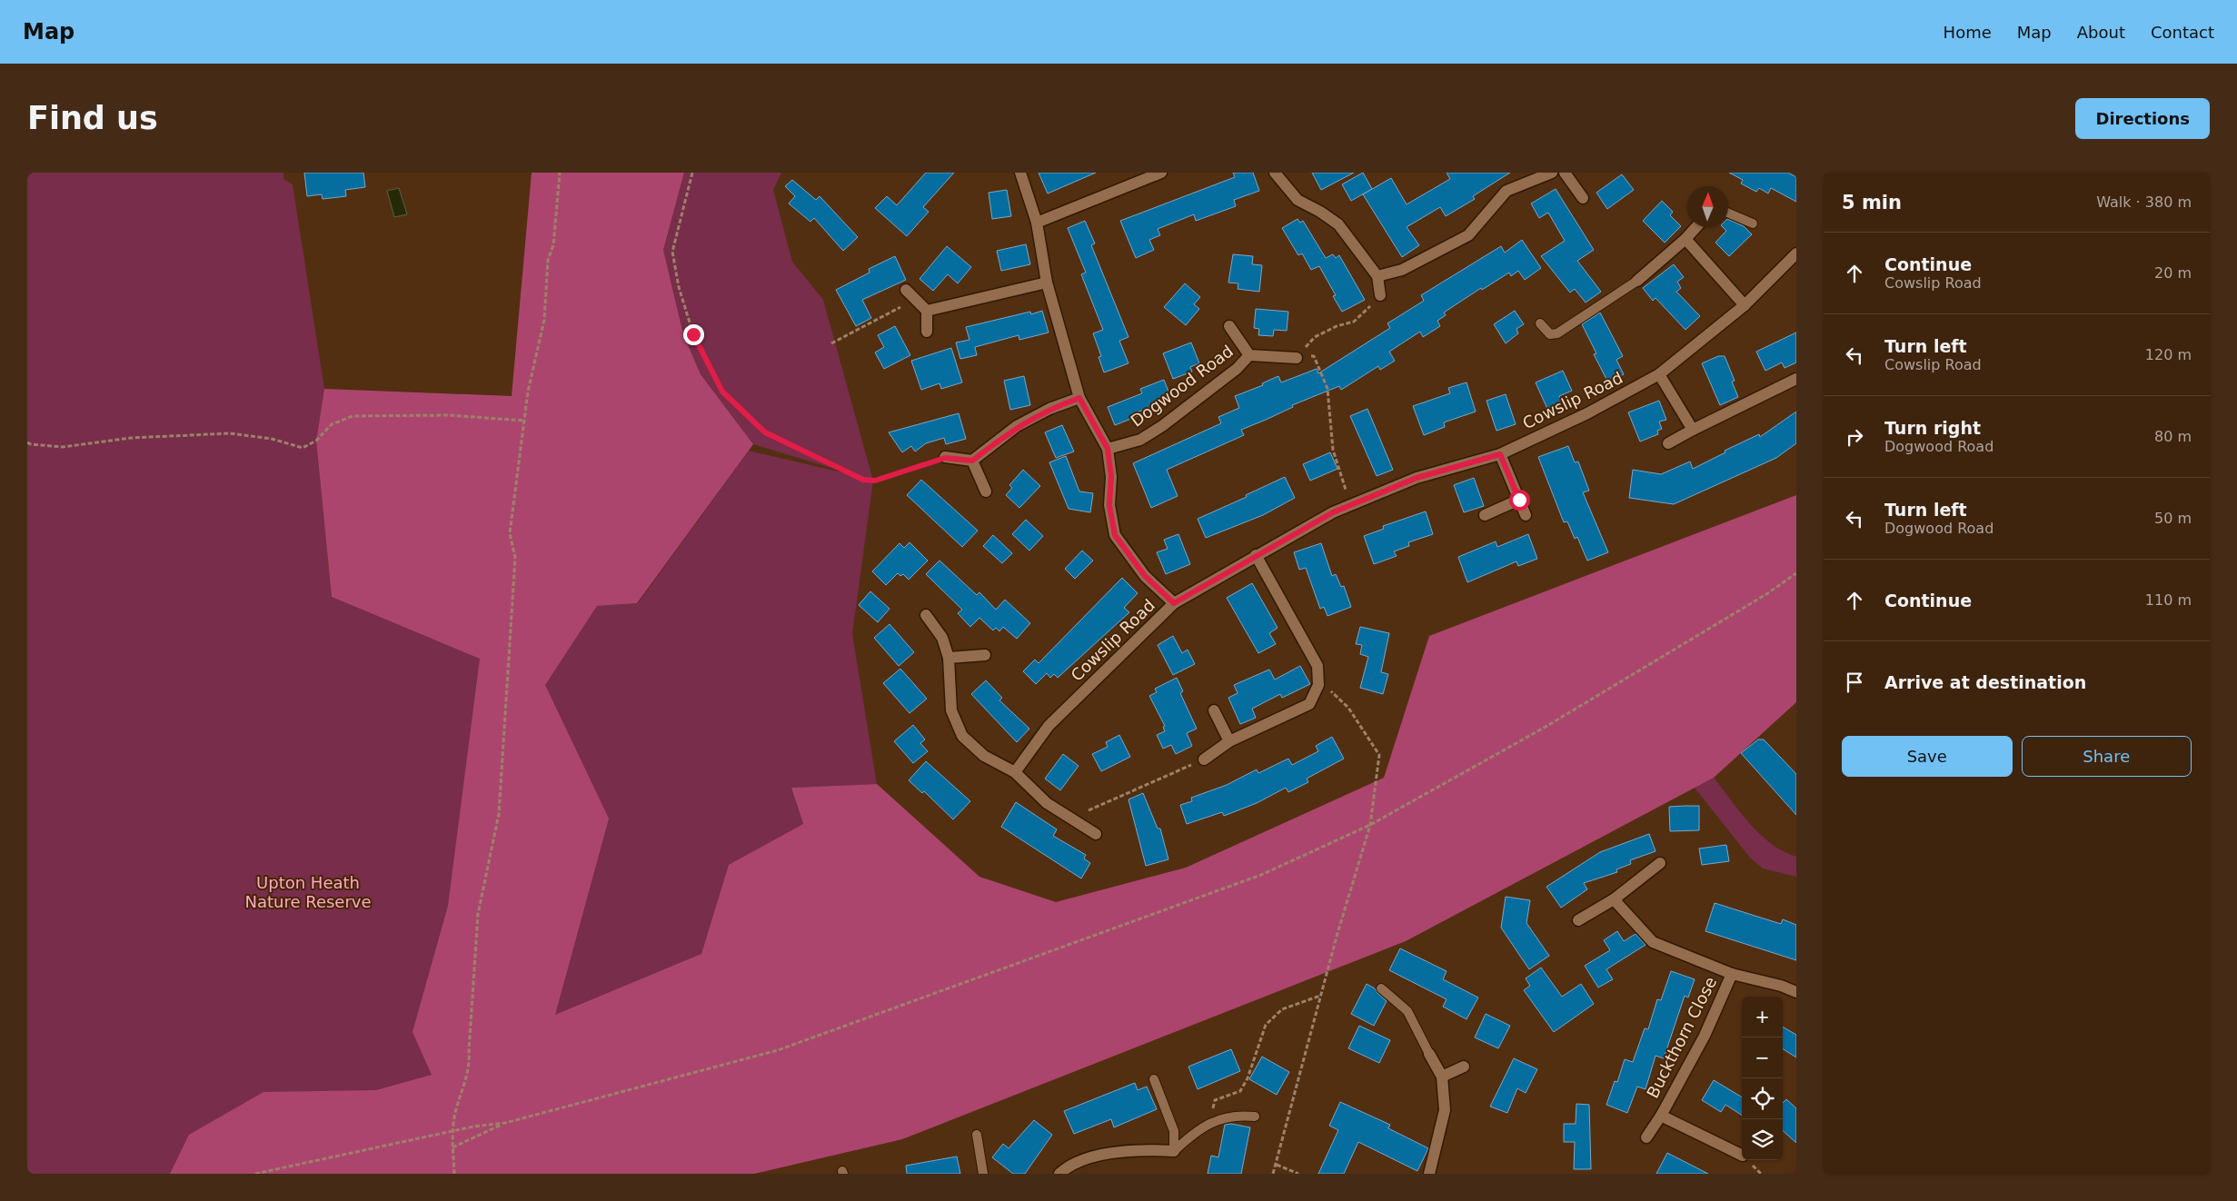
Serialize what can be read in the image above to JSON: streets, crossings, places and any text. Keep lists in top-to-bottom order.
{
  "streets": {
    "street": ["Dogwood Road", "Cowslip Road", "Buckthorn Close"]
  },
  "parks": ["Upton Heath Nature Reserve"],
  "north": "top",
  "page": {
    "header": "Map",
    "nav": [
      "Home",
      "Map",
      "About",
      "Contact"
    ],
    "buttons": [
      "Directions",
      ["Save", "Share"]
    ],
    "title": "Find us",
    "heading": ["5 min", "Walk · 380 m"],
    "list": [
      ["Continue", "Cowslip Road", "20 m"],
      ["Turn left", "Cowslip Road", "120 m"],
      ["Turn right", "Dogwood Road", "80 m"],
      ["Turn left", "Dogwood Road", "50 m"],
      ["Continue", "110 m"],
      "Arrive at destination"
    ],
    "map_buttons": ["+", "−"]
  }
}
